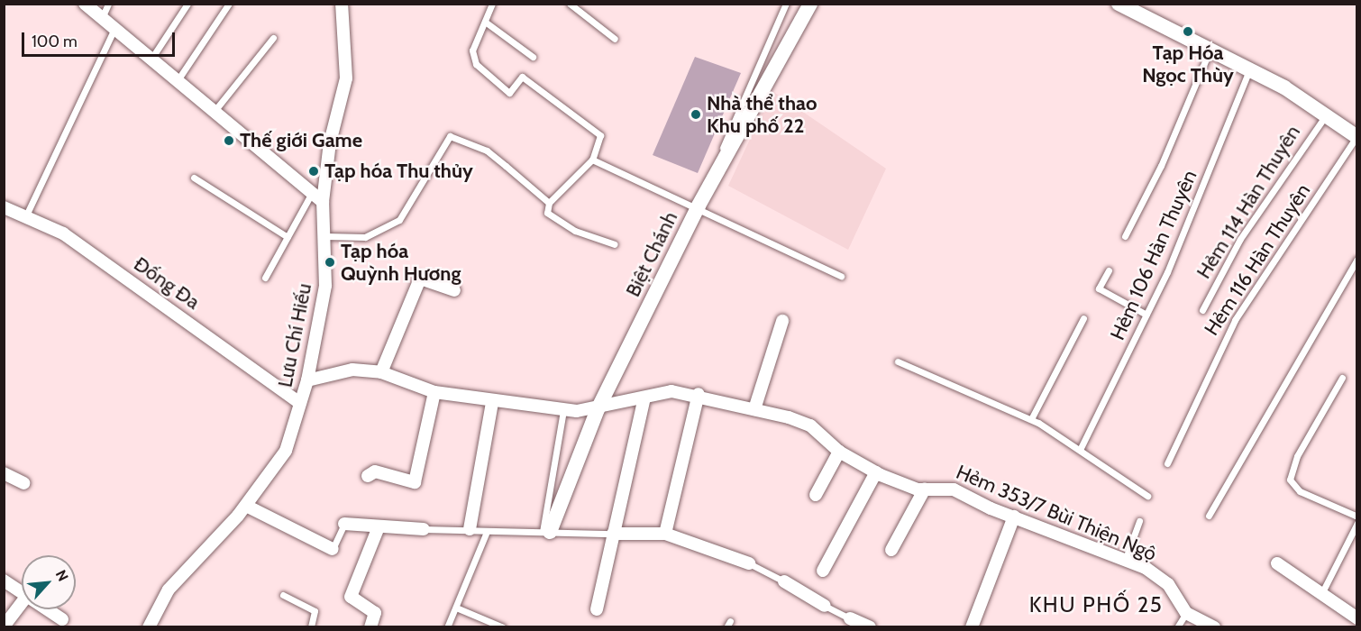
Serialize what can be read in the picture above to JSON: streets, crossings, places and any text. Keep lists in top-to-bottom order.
{
  "streets": {
    "street": [
      "Biệt Chánh",
      "Đống Đa",
      "Lưu Chí Hiếu",
      "Hẻm 353/7 Bùi Thiện Ngộ"
    ],
    "lane": ["Hẻm 114 Hàn Thuyên", "Hẻm 106 Hàn Thuyên", "Hẻm 116 Hàn Thuyên"]
  },
  "crossings": [
    ["Biệt Chánh", "Hẻm 353/7 Bùi Thiện Ngộ"],
    ["Đống Đa", "Lưu Chí Hiếu"],
    ["Lưu Chí Hiếu", "Hẻm 353/7 Bùi Thiện Ngộ"]
  ],
  "districts": ["KHU PHỐ 25"],
  "places": [
    "Tạp Hóa Ngọc Thùy",
    "Nhà thể thao Khu phố 22",
    "Thế giới Game",
    "Tạp hóa Thu thủy",
    "Tạp hóa Quỳnh Hương"
  ],
  "scale_bar": "100 m",
  "north": "top right"
}
